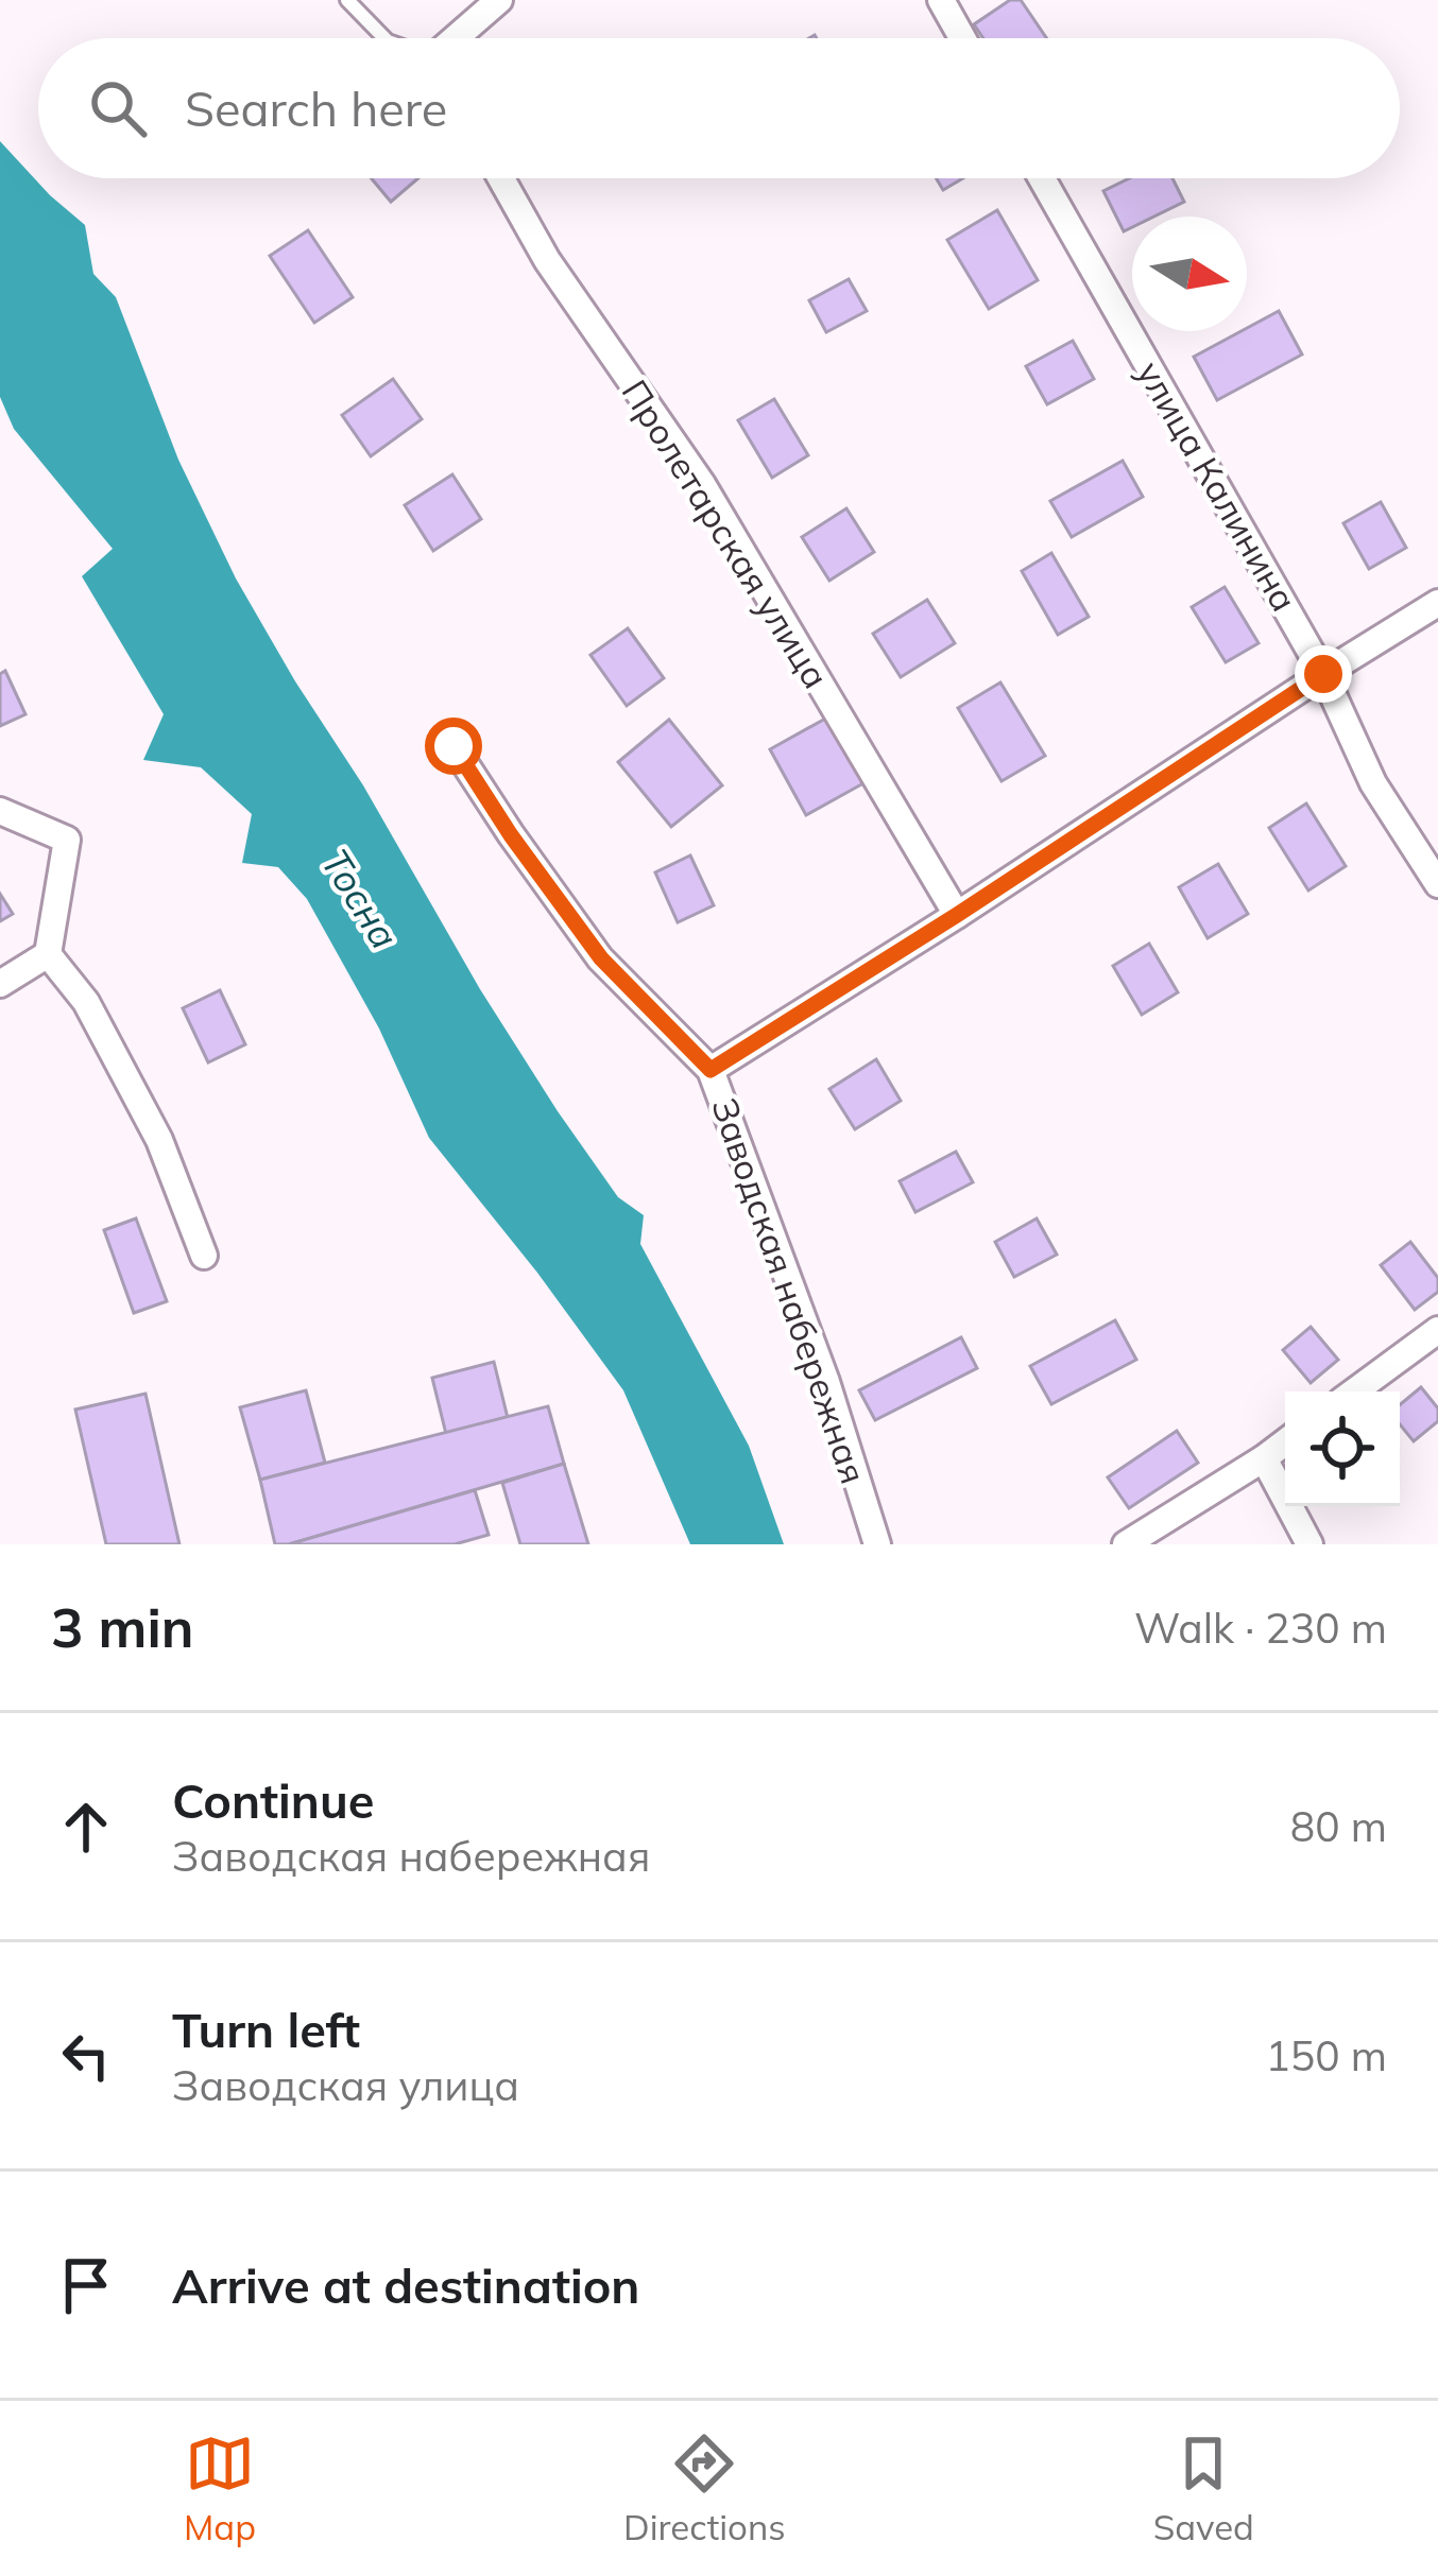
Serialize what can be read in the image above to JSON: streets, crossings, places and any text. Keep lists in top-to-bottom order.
{
  "streets": {
    "street": ["улица Калинина", "Пролетарская улица", "Заводская набережная"]
  },
  "water": ["Тосна"],
  "north": "right",
  "page": {
    "search": "Search here",
    "heading": ["3 min", "Walk · 230 m"],
    "list": [
      ["Continue", "Заводская набережная", "80 m"],
      ["Turn left", "Заводская улица", "150 m"],
      "Arrive at destination"
    ],
    "nav": ["Map", "Directions", "Saved"]
  }
}
